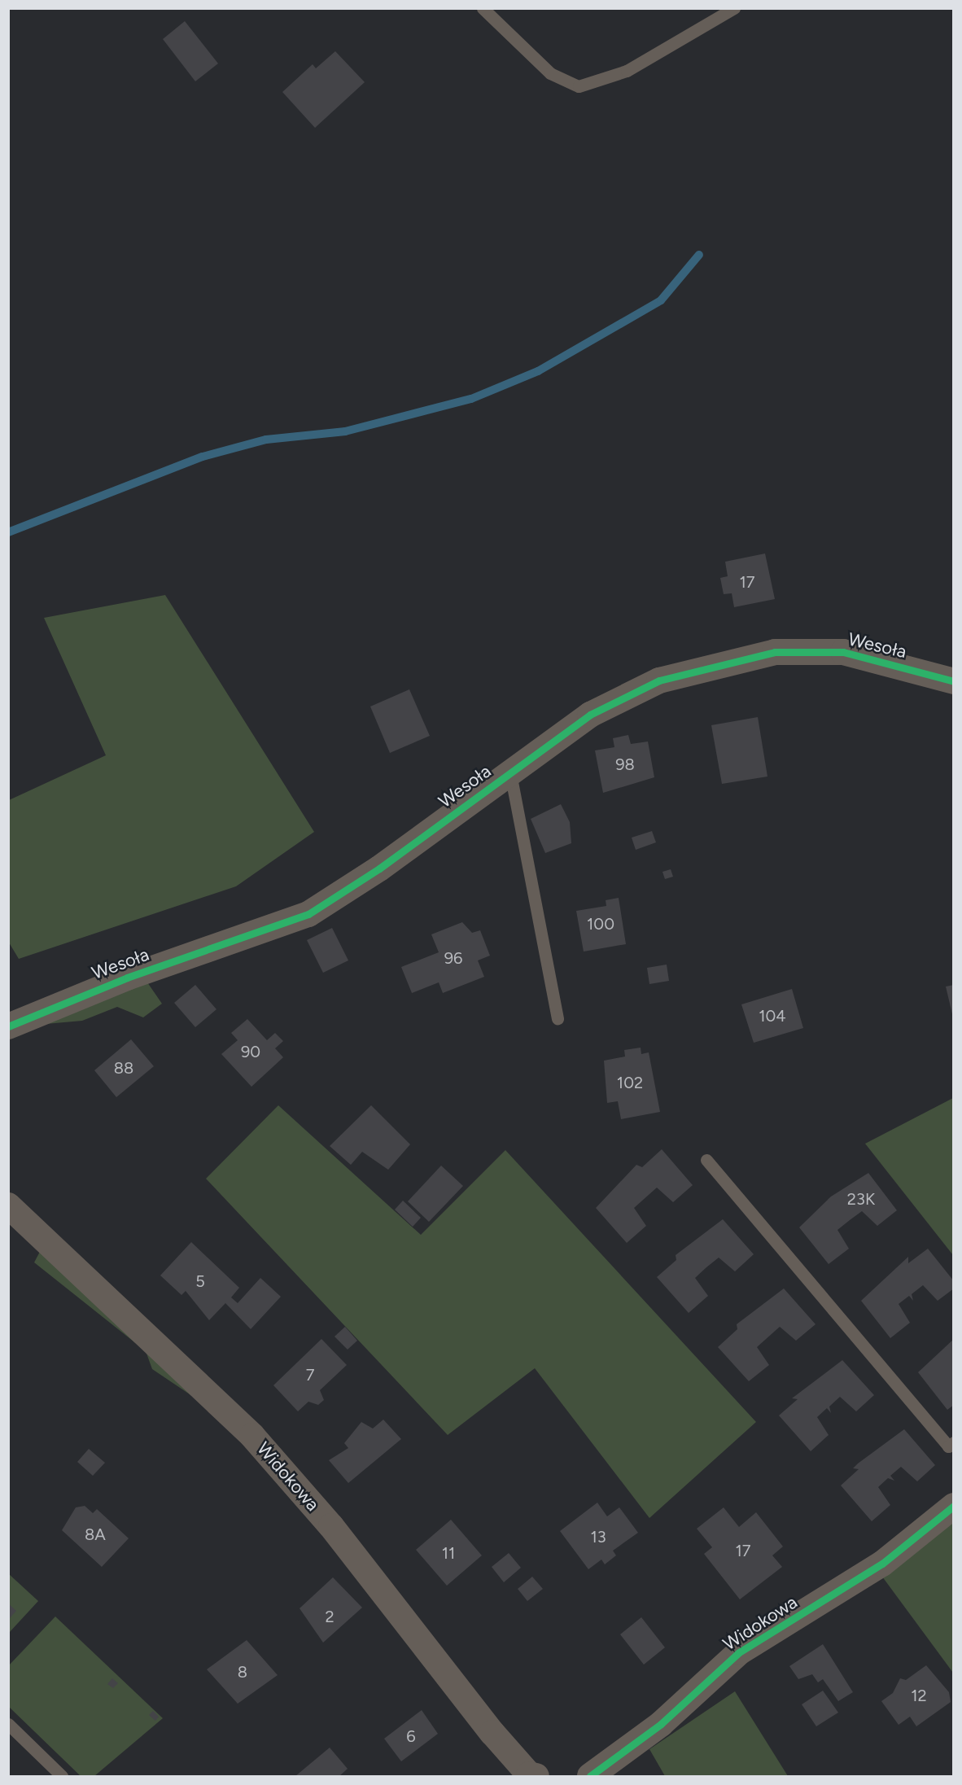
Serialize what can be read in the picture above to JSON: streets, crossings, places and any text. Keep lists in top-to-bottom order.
{
  "streets": {
    "street": ["Wesoła", "Widokowa"]
  },
  "house_numbers": [
    "17",
    "98",
    "100",
    "96",
    "104",
    "90",
    "88",
    "102",
    "23K",
    "5",
    "7",
    "8A",
    "13",
    "17",
    "11",
    "2",
    "8",
    "12",
    "6"
  ]
}
